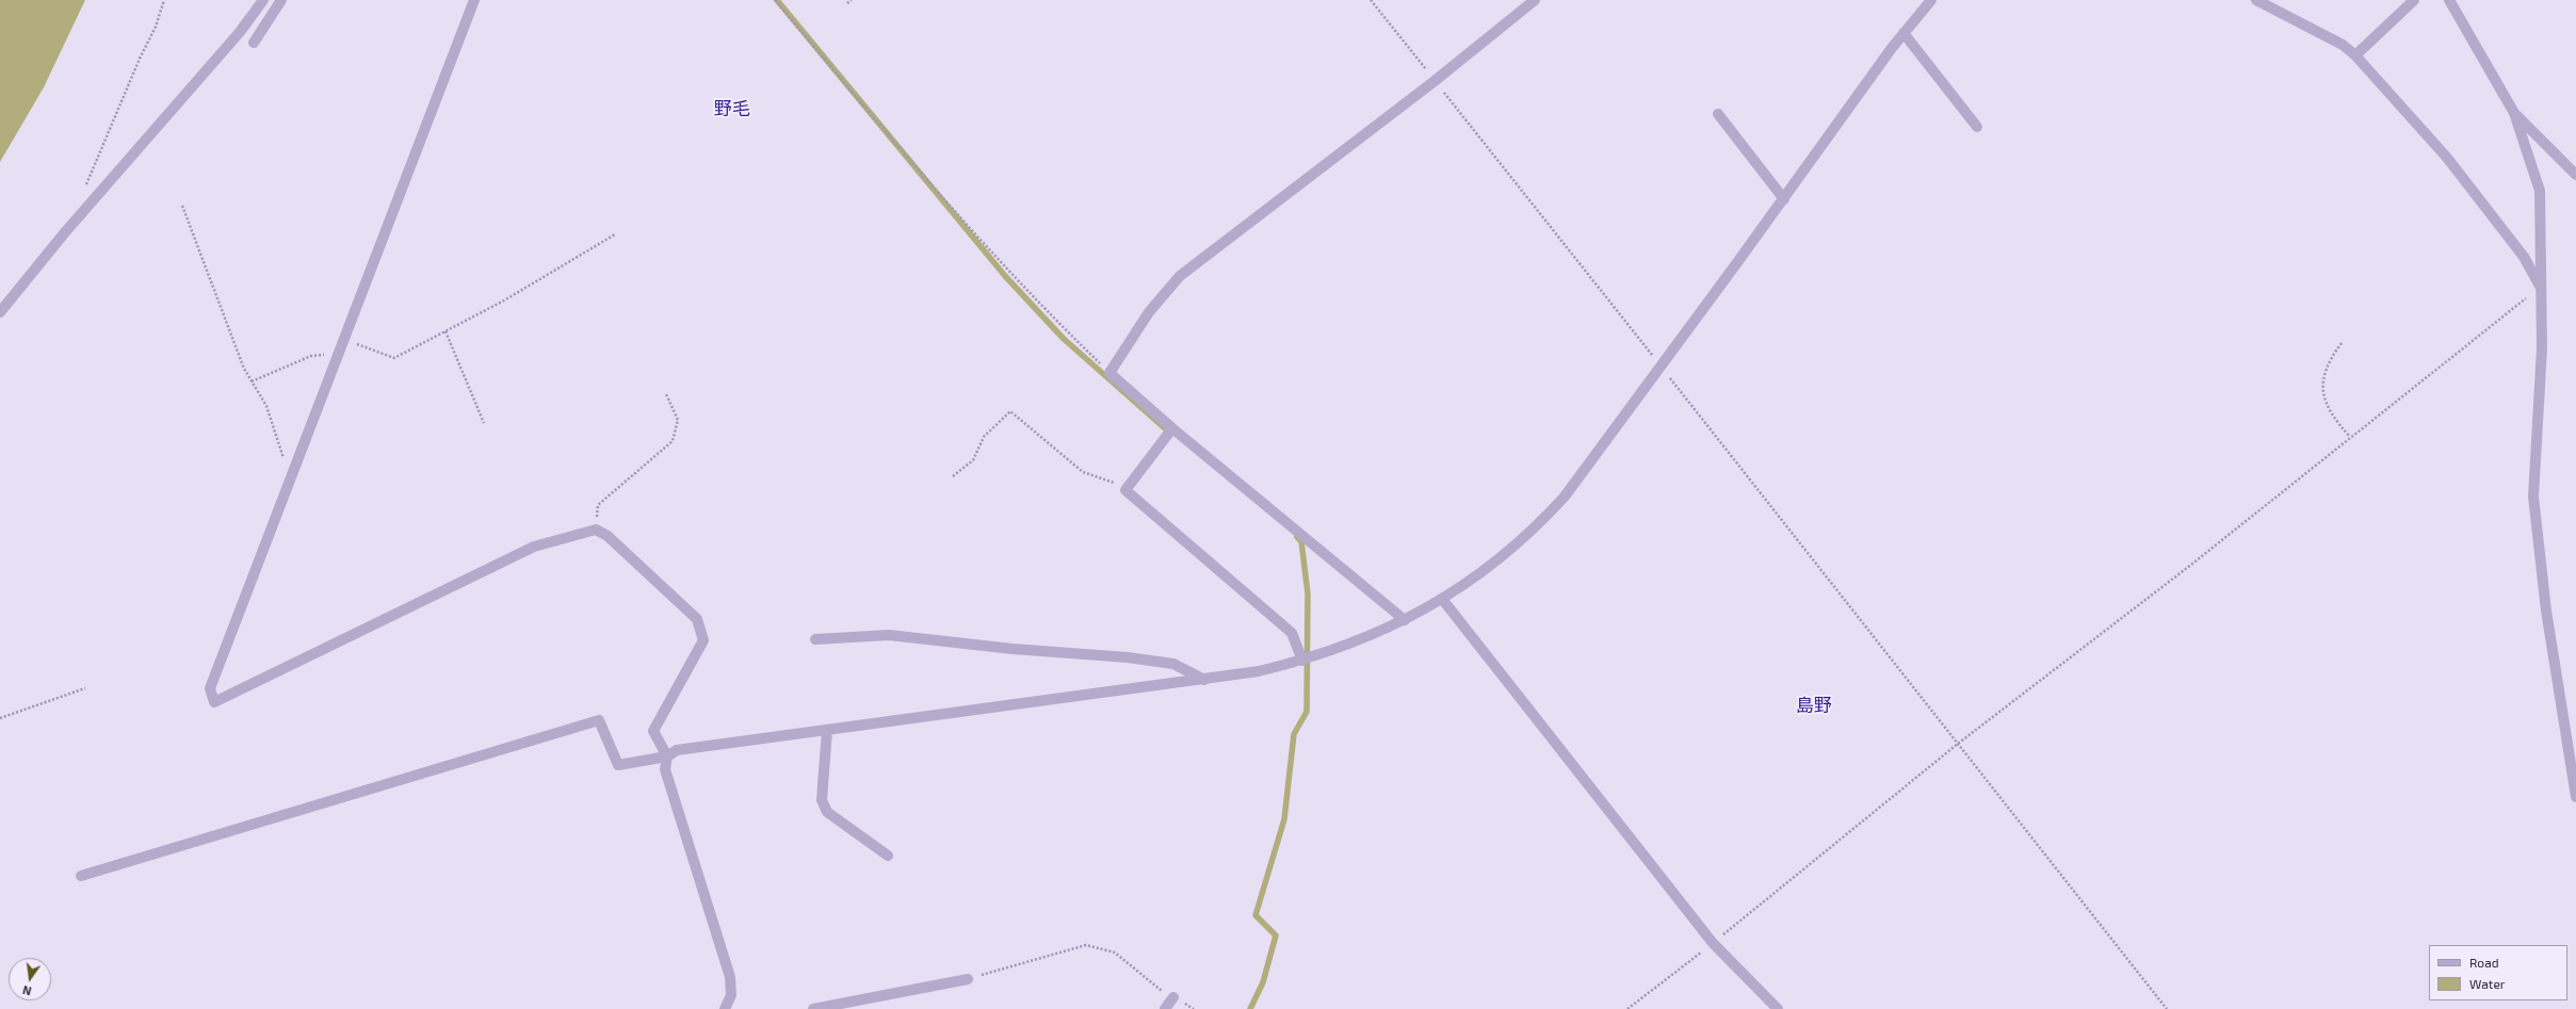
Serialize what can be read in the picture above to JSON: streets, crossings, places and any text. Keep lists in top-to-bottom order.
{
  "districts": ["野毛", "島野"],
  "legend": ["Road", "Water"],
  "north": "bottom"
}
